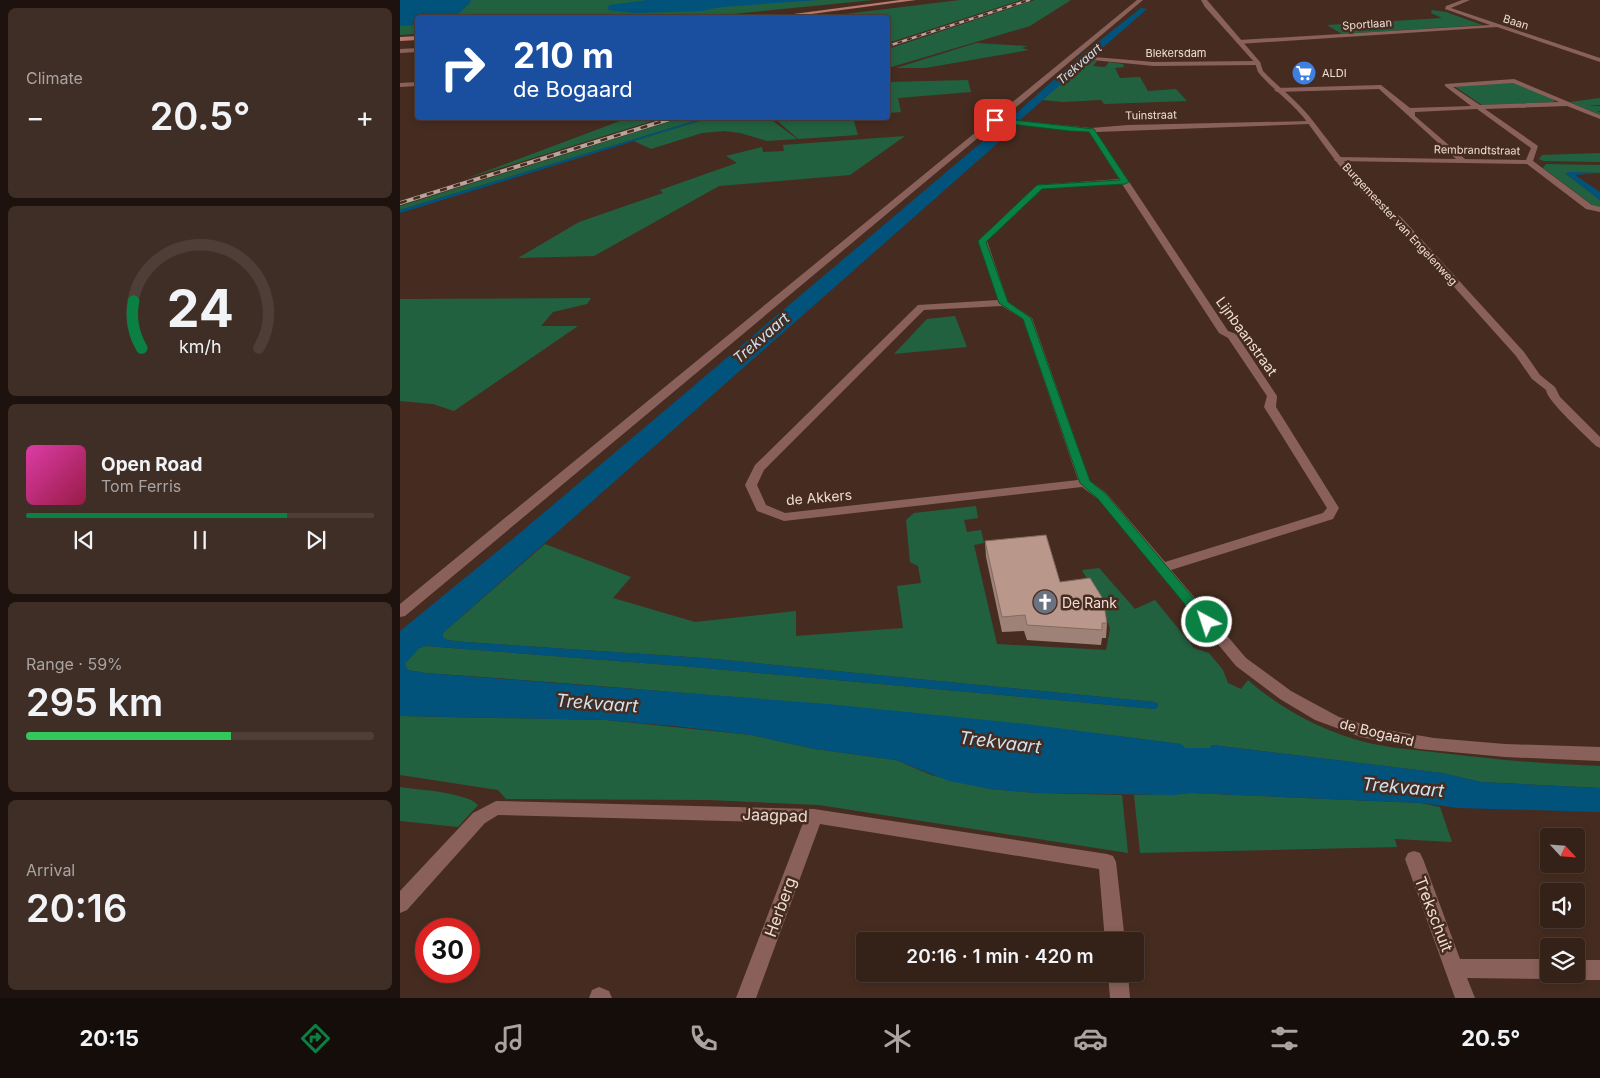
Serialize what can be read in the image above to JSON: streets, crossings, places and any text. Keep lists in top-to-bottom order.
{
  "streets": {
    "street": [
      "Baan",
      "Sportlaan",
      "Blekersdam",
      "Tuinstraat",
      "Rembrandtstraat",
      "Burgemeester van Engelenweg",
      "Lijnbaanstraat",
      "de Akkers",
      "de Bogaard",
      "Jaagpad",
      "Herberg",
      "Trekschuit"
    ]
  },
  "crossings": [
    ["Baan", "Sportlaan"],
    ["Sportlaan", "Burgemeester van Engelenweg"],
    ["Blekersdam", "Burgemeester van Engelenweg"],
    ["Tuinstraat", "Burgemeester van Engelenweg"],
    ["Tuinstraat", "Lijnbaanstraat"],
    ["Rembrandtstraat", "Burgemeester van Engelenweg"],
    ["Lijnbaanstraat", "de Bogaard"],
    ["de Akkers", "de Bogaard"],
    ["Jaagpad", "Herberg"]
  ],
  "water": ["Trekvaart"],
  "places": {
    "supermarket": ["ALDI"],
    "church": ["De Rank"]
  },
  "north": "bottom right",
  "page": {
    "tile": [
      "Climate",
      ["Range · 59%", "295 km"],
      ["Arrival", "20:16"]
    ],
    "turn": ["210 m", "de Bogaard"],
    "heat": ["−", "20.5°", "+"],
    "song": ["Open Road", "Tom Ferris"],
    "limit": "30",
    "trip": "20:16 · 1 min · 420 m",
    "tabs": ["20:15", "20.5°"],
    "gauge": ["24", "km/h"]
  }
}
